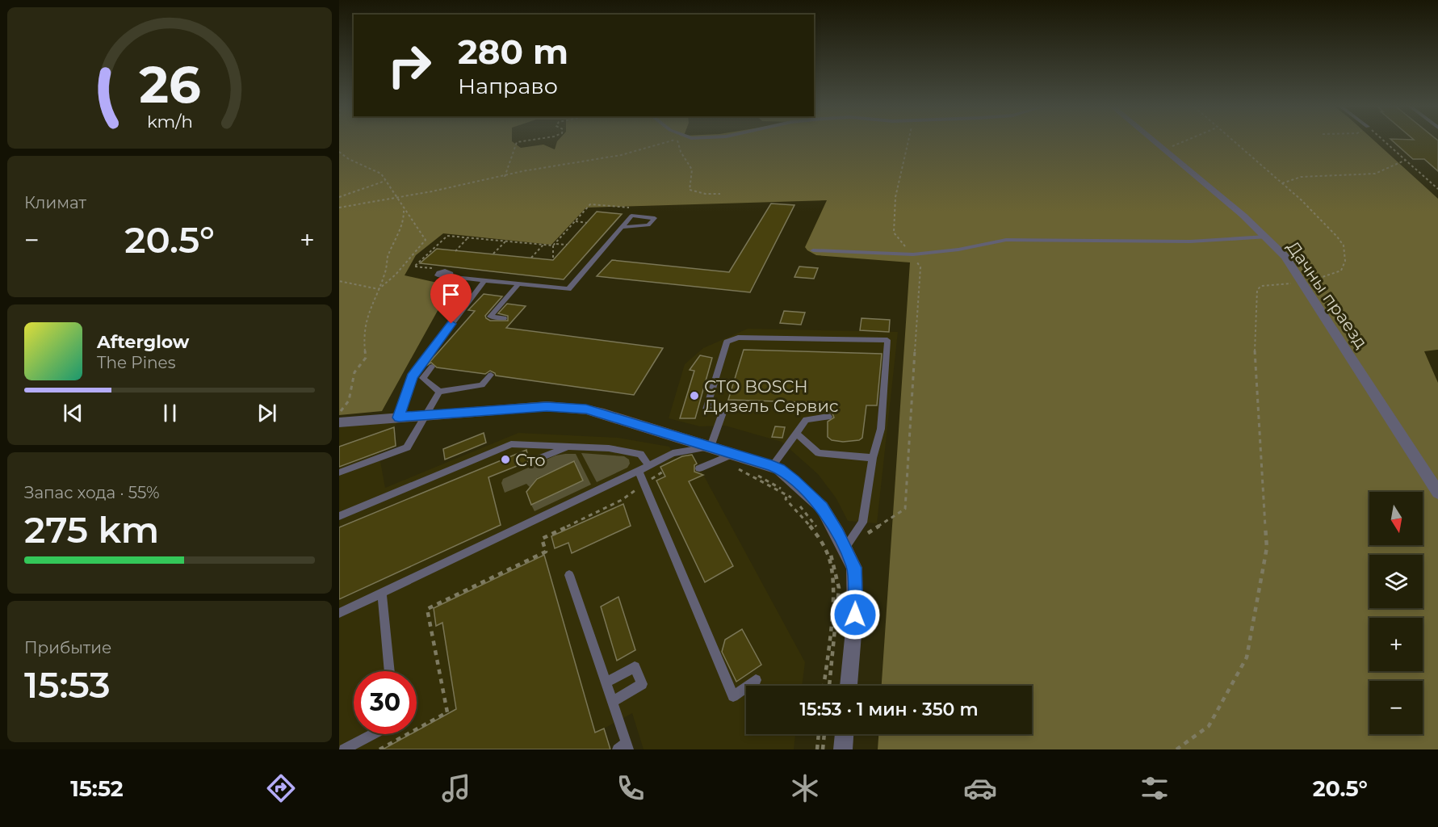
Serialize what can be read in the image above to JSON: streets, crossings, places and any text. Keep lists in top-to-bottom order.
{
  "streets": {
    "street": ["Дачны праезд"]
  },
  "places": ["СТО BOSCH Дизель Сервис", "Сто"],
  "north": "bottom",
  "page": {
    "turn": ["280 m", "Направо"],
    "tile": [
      "Климат",
      ["Запас хода · 55%", "275 km"],
      ["Прибытие", "15:53"]
    ],
    "heat": ["−", "20.5°", "+"],
    "song": ["Afterglow", "The Pines"],
    "map_buttons": ["+", "−"],
    "limit": "30",
    "trip": "15:53 · 1 мин · 350 m",
    "tabs": ["15:52", "20.5°"],
    "gauge": ["26", "km/h"]
  }
}
